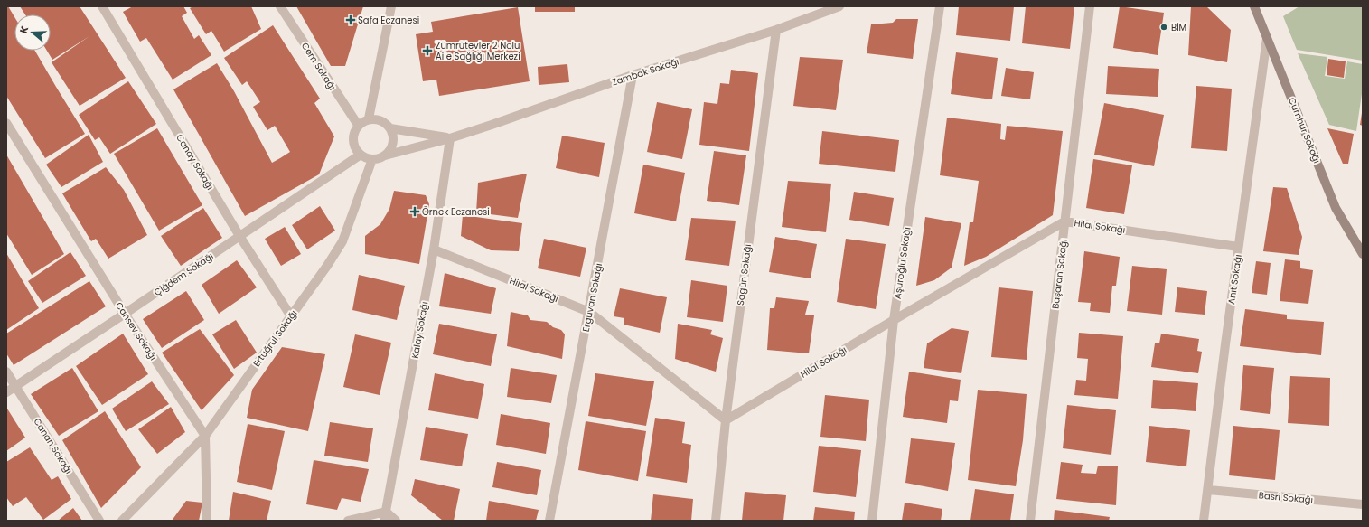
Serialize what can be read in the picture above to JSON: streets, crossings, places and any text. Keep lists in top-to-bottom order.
{
  "streets": {
    "street": [
      "Cem Sokağı",
      "Zambak Sokağı",
      "Cumhur Sokağı",
      "Canay Sokağı",
      "Hilal Sokağı",
      "Aşuroğlu Sokağı",
      "Çiğdem Sokağı",
      "Başaran Sokağı",
      "Sagün Sokağı",
      "Anıt Sokağı",
      "Erguvan Sokağı",
      "Kalay Sokağı",
      "Cansev Sokağı",
      "Ertuğrul Sokağı",
      "Canan Sokağı",
      "Basri Sokağı"
    ]
  },
  "crossings": [
    ["Cem Sokağı", "Zambak Sokağı"],
    ["Cem Sokağı", "Çiğdem Sokağı"],
    ["Cem Sokağı", "Ertuğrul Sokağı"],
    ["Zambak Sokağı", "Çiğdem Sokağı"],
    ["Zambak Sokağı", "Sagün Sokağı"],
    ["Zambak Sokağı", "Erguvan Sokağı"],
    ["Zambak Sokağı", "Kalay Sokağı"],
    ["Zambak Sokağı", "Ertuğrul Sokağı"],
    ["Cumhur Sokağı", "Anıt Sokağı"],
    ["Canay Sokağı", "Çiğdem Sokağı"],
    ["Canay Sokağı", "Ertuğrul Sokağı"],
    ["Hilal Sokağı", "Aşuroğlu Sokağı"],
    ["Hilal Sokağı", "Başaran Sokağı"],
    ["Hilal Sokağı", "Sagün Sokağı"],
    ["Hilal Sokağı", "Anıt Sokağı"],
    ["Hilal Sokağı", "Erguvan Sokağı"],
    ["Hilal Sokağı", "Kalay Sokağı"],
    ["Çiğdem Sokağı", "Cansev Sokağı"],
    ["Çiğdem Sokağı", "Ertuğrul Sokağı"],
    ["Çiğdem Sokağı", "Canan Sokağı"],
    ["Anıt Sokağı", "Basri Sokağı"],
    ["Cansev Sokağı", "Ertuğrul Sokağı"]
  ],
  "places": {
    "health": ["Safa Eczanesi", "Zümrütevler 2 Nolu Aile Sağlığı Merkezi", "Örnek Eczanesi"],
    "other": ["BİM"]
  },
  "north": "left"
}
